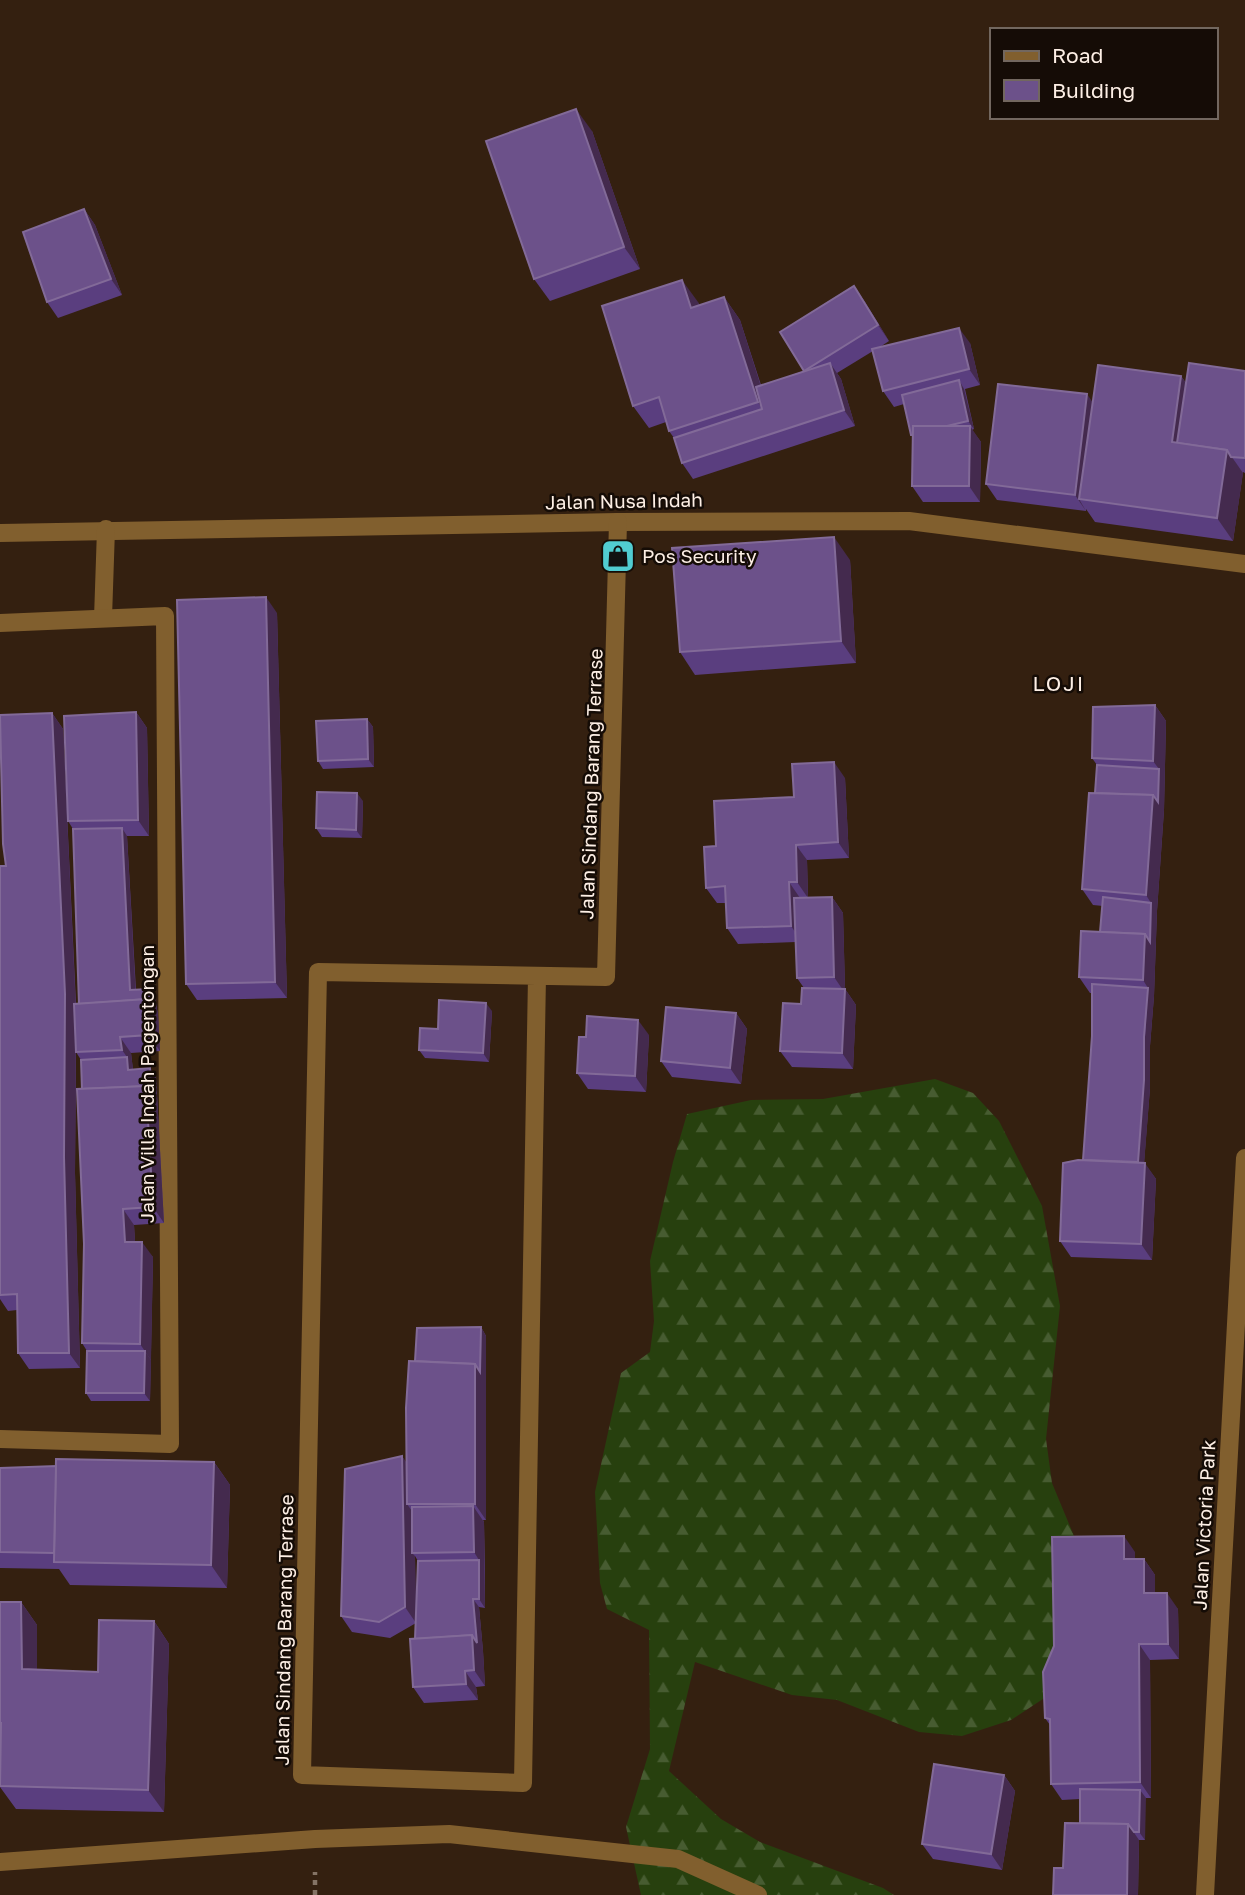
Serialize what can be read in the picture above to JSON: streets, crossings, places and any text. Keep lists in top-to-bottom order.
{
  "streets": {
    "street": [
      "Jalan Nusa Indah",
      "Jalan Sindang Barang Terrase",
      "Jalan Villa Indah Pagentongan",
      "Jalan Victoria Park"
    ]
  },
  "crossings": [
    ["Jalan Nusa Indah", "Jalan Sindang Barang Terrase"]
  ],
  "districts": ["LOJI"],
  "places": {
    "shop": ["Pos Security"]
  },
  "legend": ["Road", "Building"]
}
